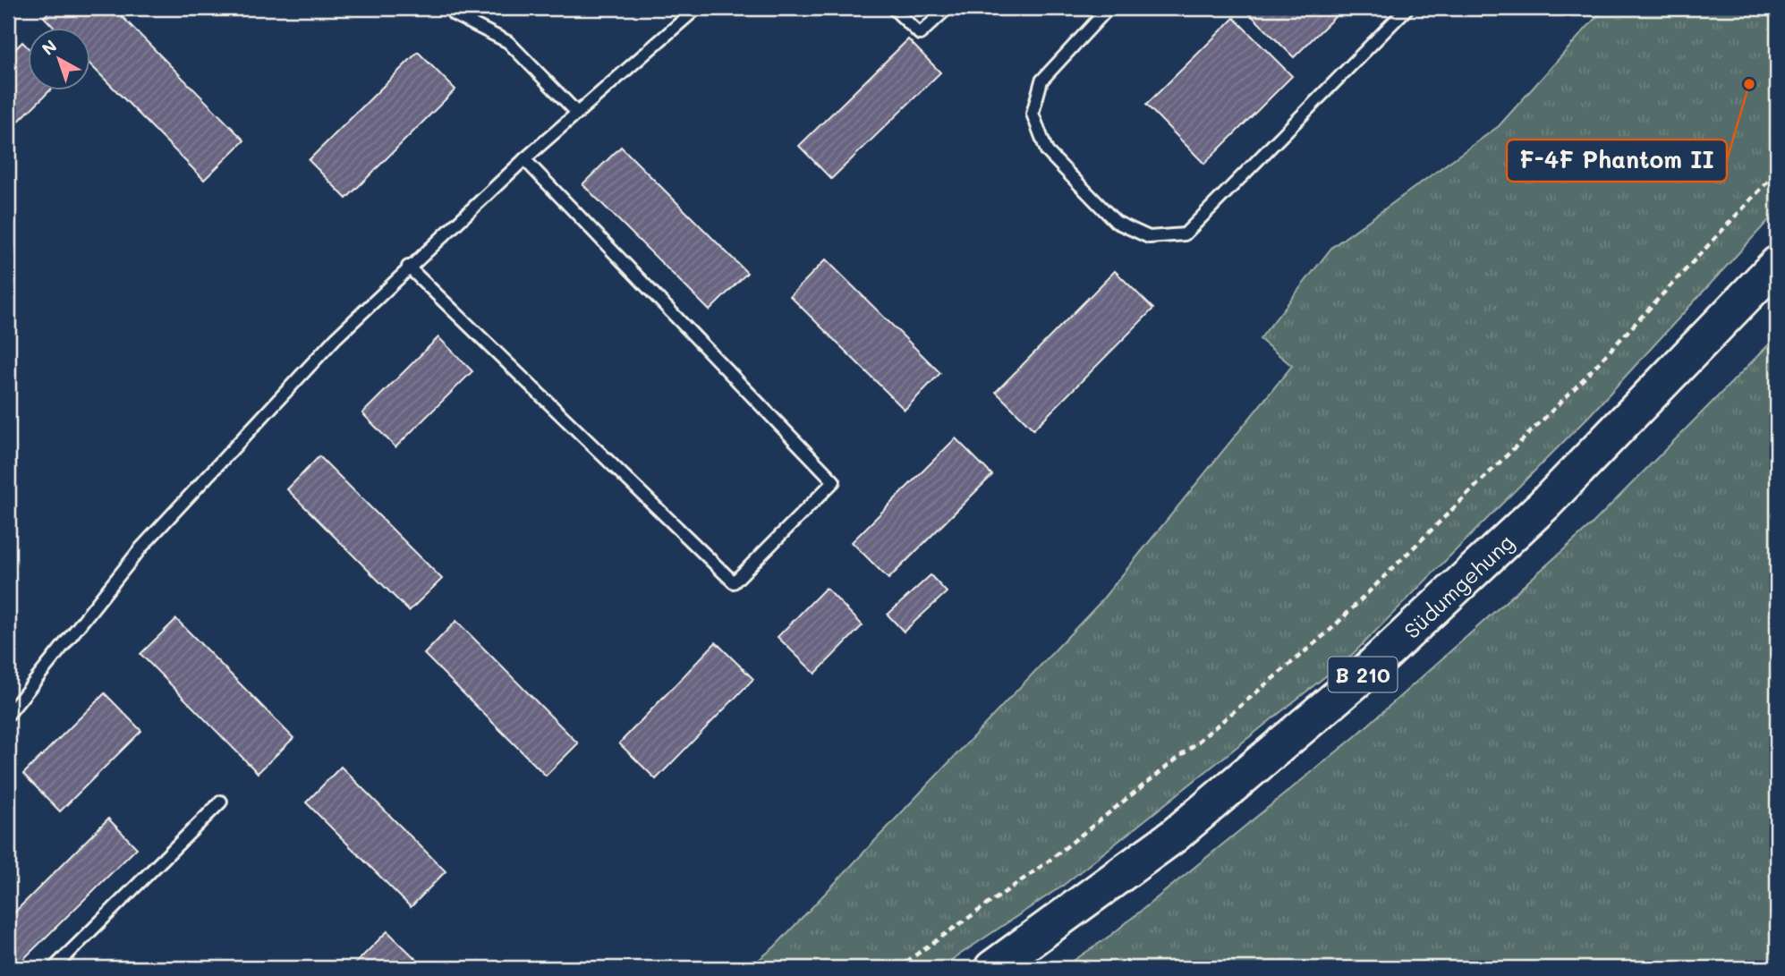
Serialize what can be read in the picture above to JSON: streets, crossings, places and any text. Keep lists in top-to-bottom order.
{
  "streets": {
    "main road": ["Südumgehung", "B 210"]
  },
  "places": ["F-4F Phantom II"],
  "north": "top left"
}
